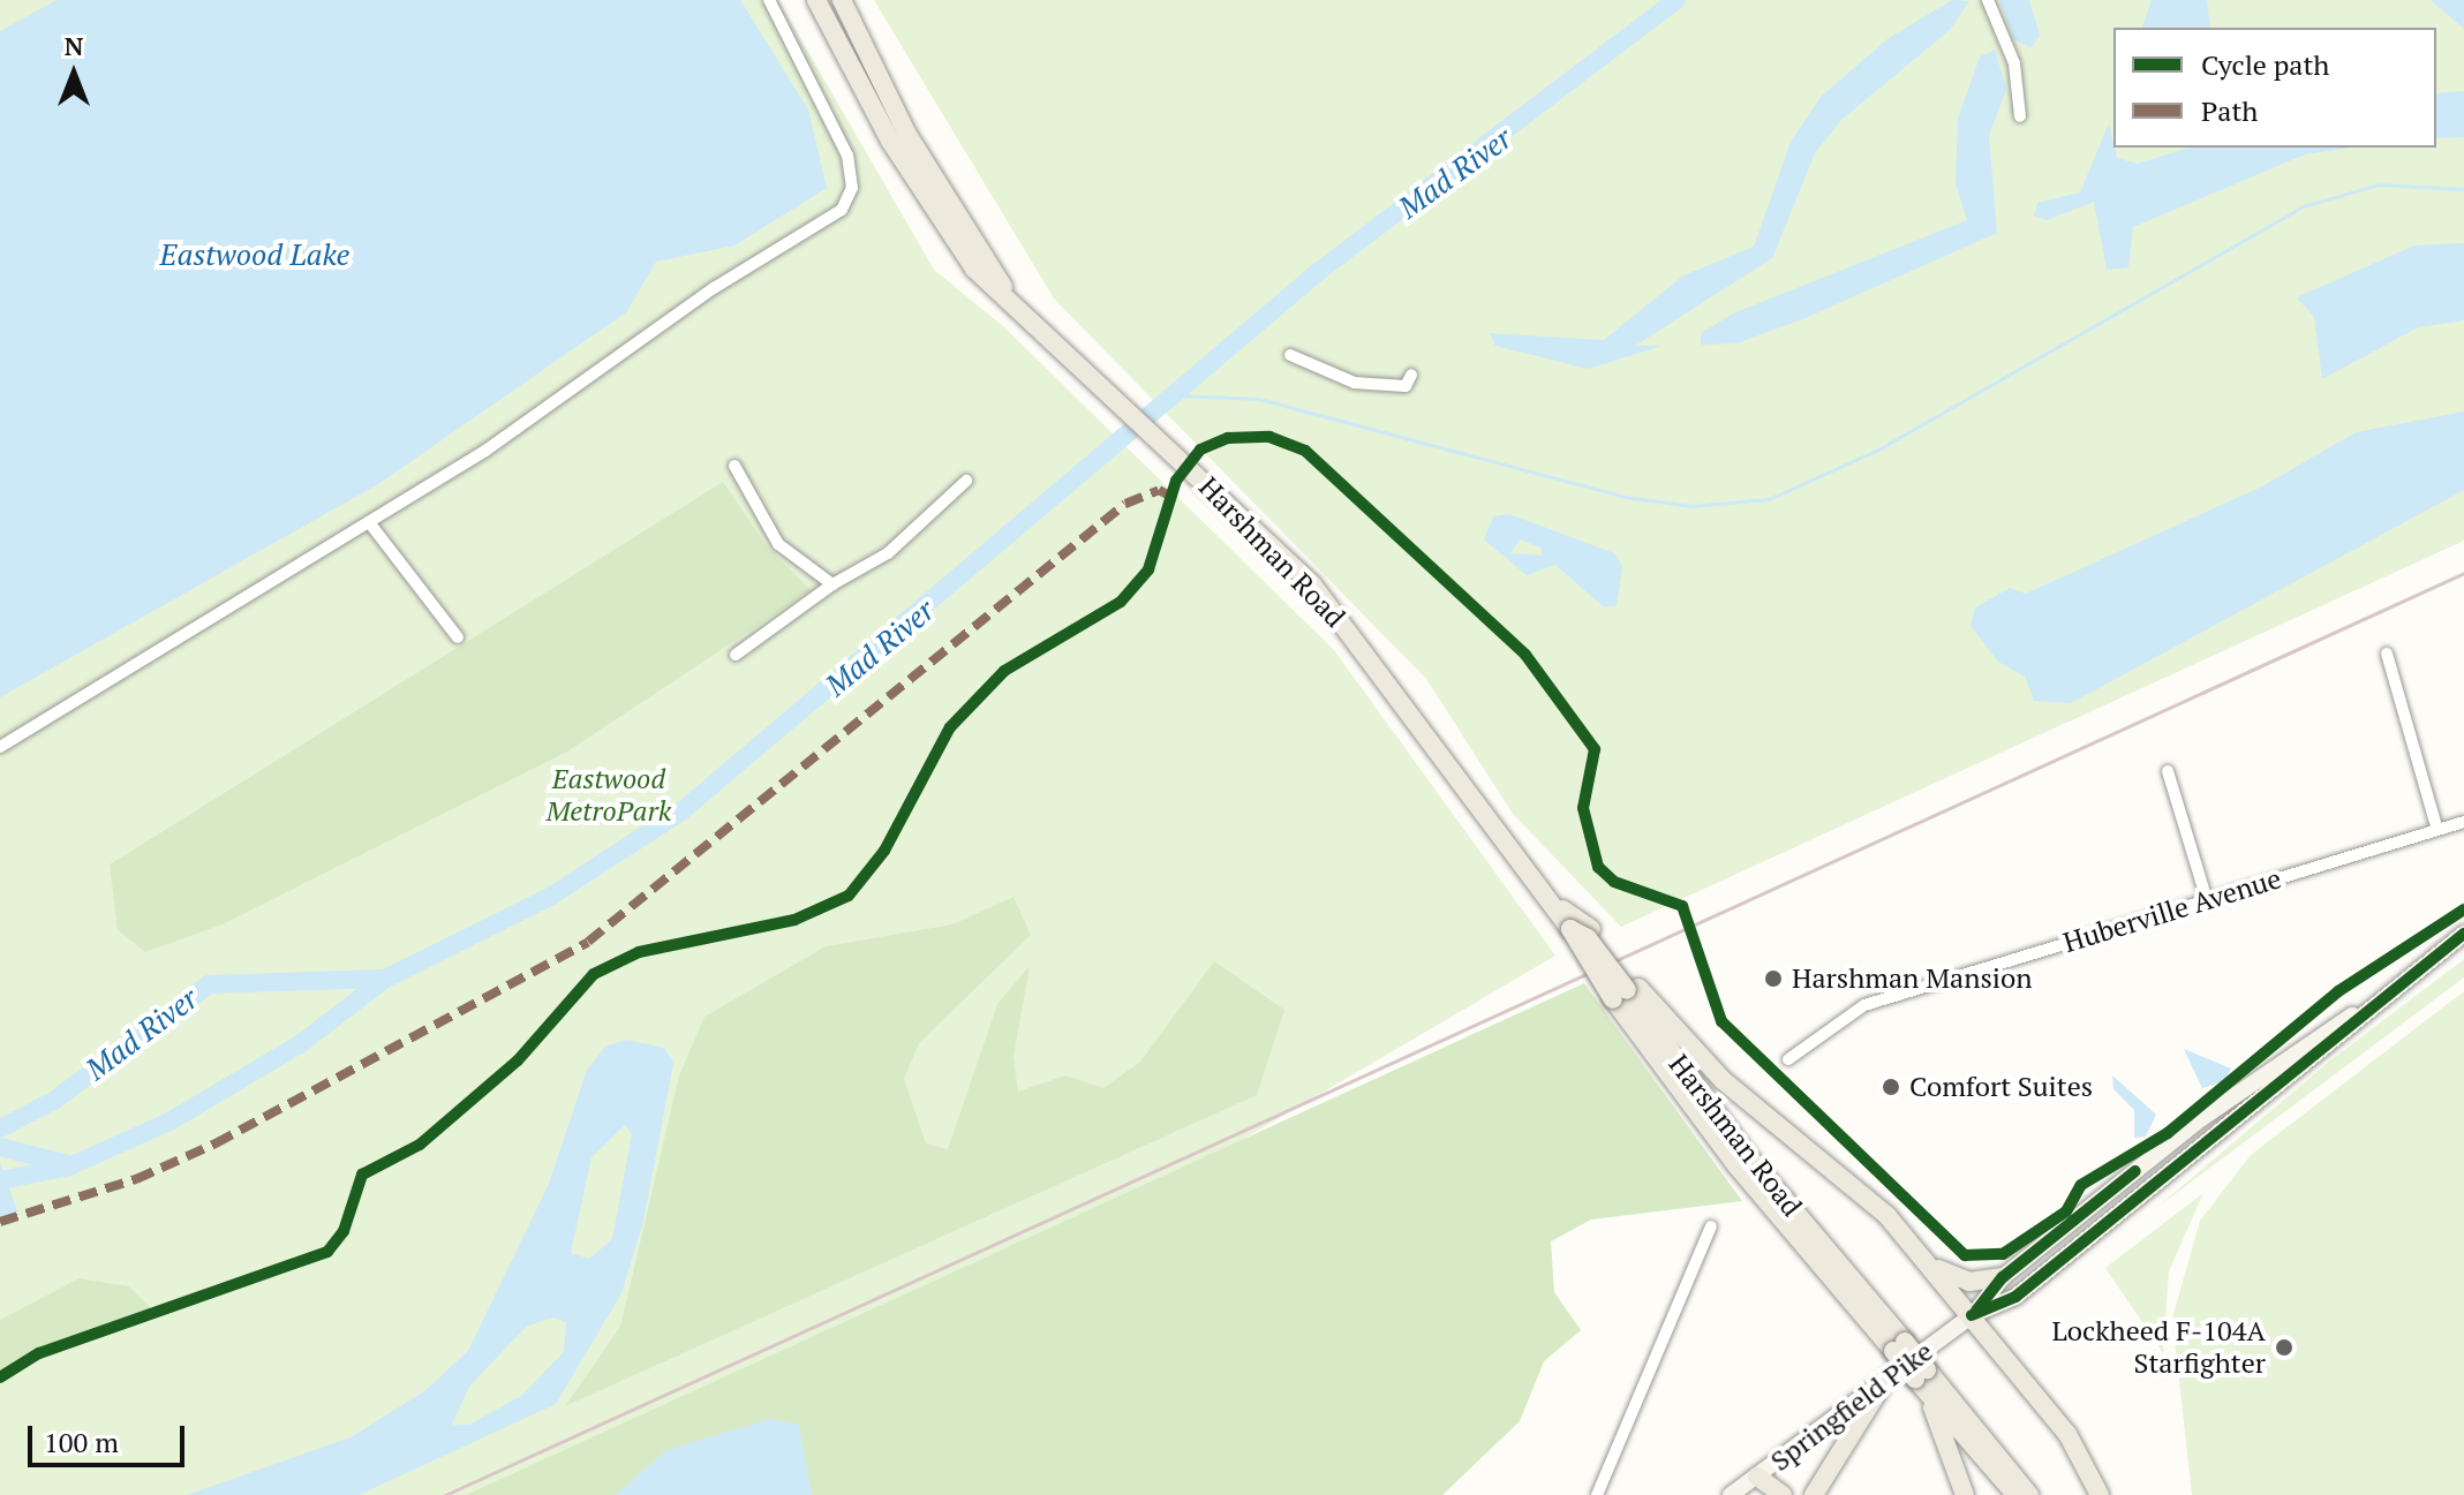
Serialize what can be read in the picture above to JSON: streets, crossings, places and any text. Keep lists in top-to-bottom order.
{
  "streets": {
    "main road": ["Harshman Road", "Springfield Pike"],
    "street": ["Huberville Avenue"]
  },
  "water": ["Mad River", "Eastwood Lake"],
  "parks": ["Eastwood MetroPark"],
  "places": ["Harshman Mansion", "Comfort Suites", "Lockheed F-104A Starfighter"],
  "legend": ["Cycle path", "Path"],
  "scale_bar": "100 m",
  "north": "top"
}
